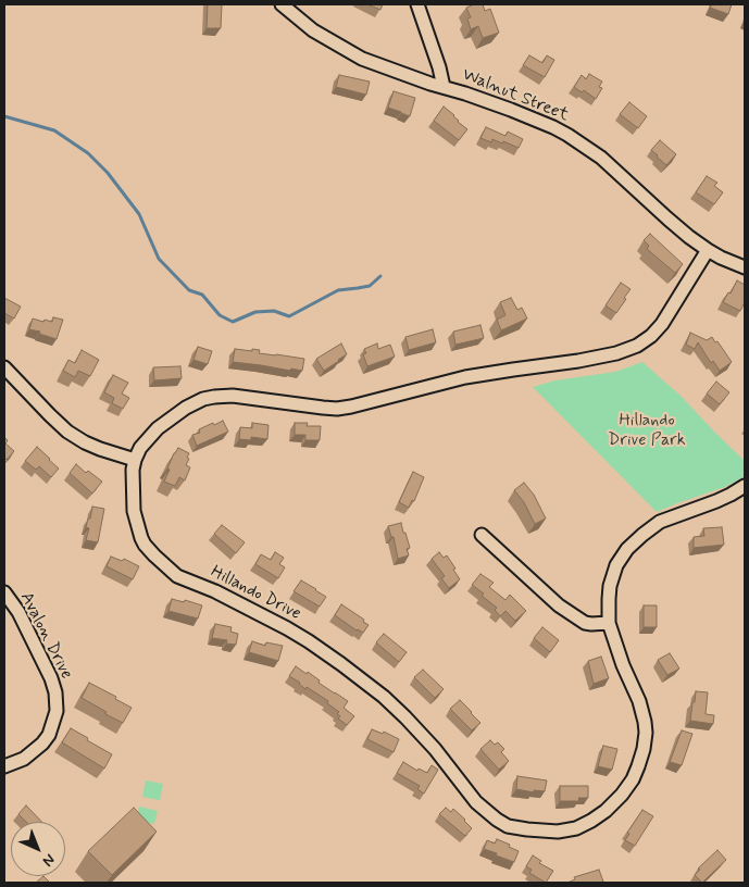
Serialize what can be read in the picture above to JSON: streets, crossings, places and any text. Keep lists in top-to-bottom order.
{
  "streets": {
    "street": ["Walnut Street", "Hillando Drive", "Avalon Drive"]
  },
  "crossings": [
    ["Walnut Street", "Hillando Drive"]
  ],
  "parks": ["Hillando Drive Park"],
  "north": "bottom right"
}
